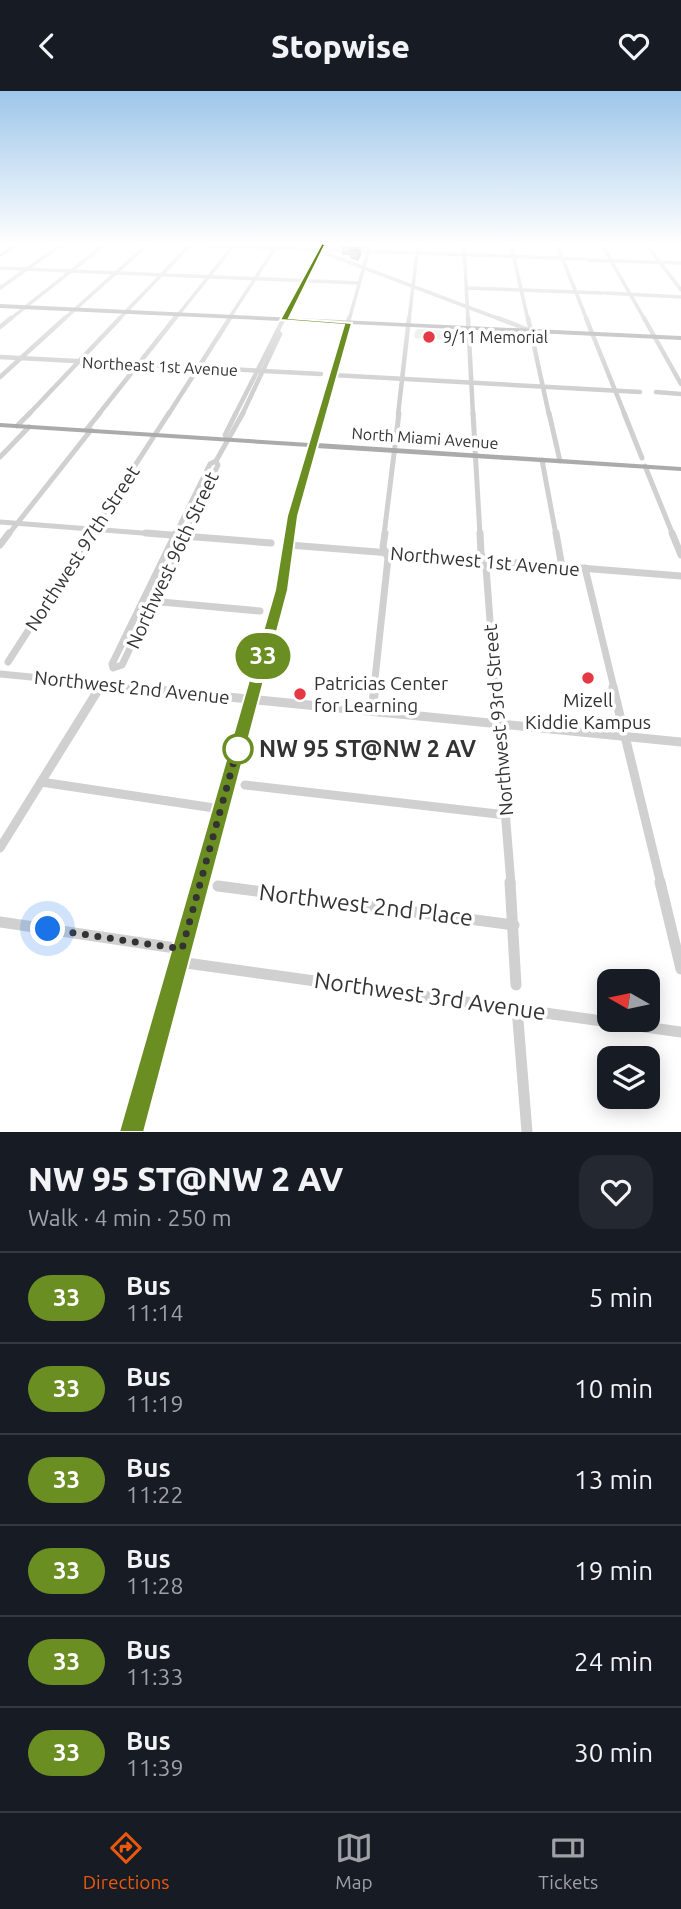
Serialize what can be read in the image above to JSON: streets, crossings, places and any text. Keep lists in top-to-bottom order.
{
  "streets": {
    "main road": ["North Miami Avenue"],
    "street": [
      "Northeast 1st Avenue",
      "Northwest 97th Street",
      "Northwest 96th Street",
      "Northwest 1st Avenue",
      "Northwest 2nd Avenue",
      "Northwest 93rd Street",
      "Northwest 2nd Place",
      "Northwest 3rd Avenue"
    ]
  },
  "crossings": [
    ["Northeast 1st Avenue", "Northwest 97th Street"],
    ["Northeast 1st Avenue", "Northwest 96th Street"],
    ["North Miami Avenue", "Northwest 97th Street"],
    ["North Miami Avenue", "Northwest 96th Street"],
    ["North Miami Avenue", "Northwest 93rd Street"],
    ["Northwest 1st Avenue", "Northwest 93rd Street"],
    ["Northwest 2nd Avenue", "Northwest 93rd Street"],
    ["Northwest 93rd Street", "Northwest 2nd Place"]
  ],
  "places": [
    "9/11 Memorial",
    "Mizell Kiddie Kampus",
    "Patricias Center for Learning",
    "NW 95 ST@NW 2 AV"
  ],
  "lines": ["bus line 33"],
  "north": "left",
  "page": {
    "header": "Stopwise",
    "on_map": "33",
    "heading": ["NW 95 ST@NW 2 AV", "Walk · 4 min · 250 m"],
    "list": [
      {
        "mark": "33",
        "name": "Bus",
        "note": "11:14",
        "value": "5 min"
      },
      {
        "mark": "33",
        "name": "Bus",
        "note": "11:19",
        "value": "10 min"
      },
      {
        "mark": "33",
        "name": "Bus",
        "note": "11:22",
        "value": "13 min"
      },
      {
        "mark": "33",
        "name": "Bus",
        "note": "11:28",
        "value": "19 min"
      },
      {
        "mark": "33",
        "name": "Bus",
        "note": "11:33",
        "value": "24 min"
      },
      {
        "mark": "33",
        "name": "Bus",
        "note": "11:39",
        "value": "30 min"
      }
    ],
    "tabs": ["Directions", "Map", "Tickets"]
  }
}
